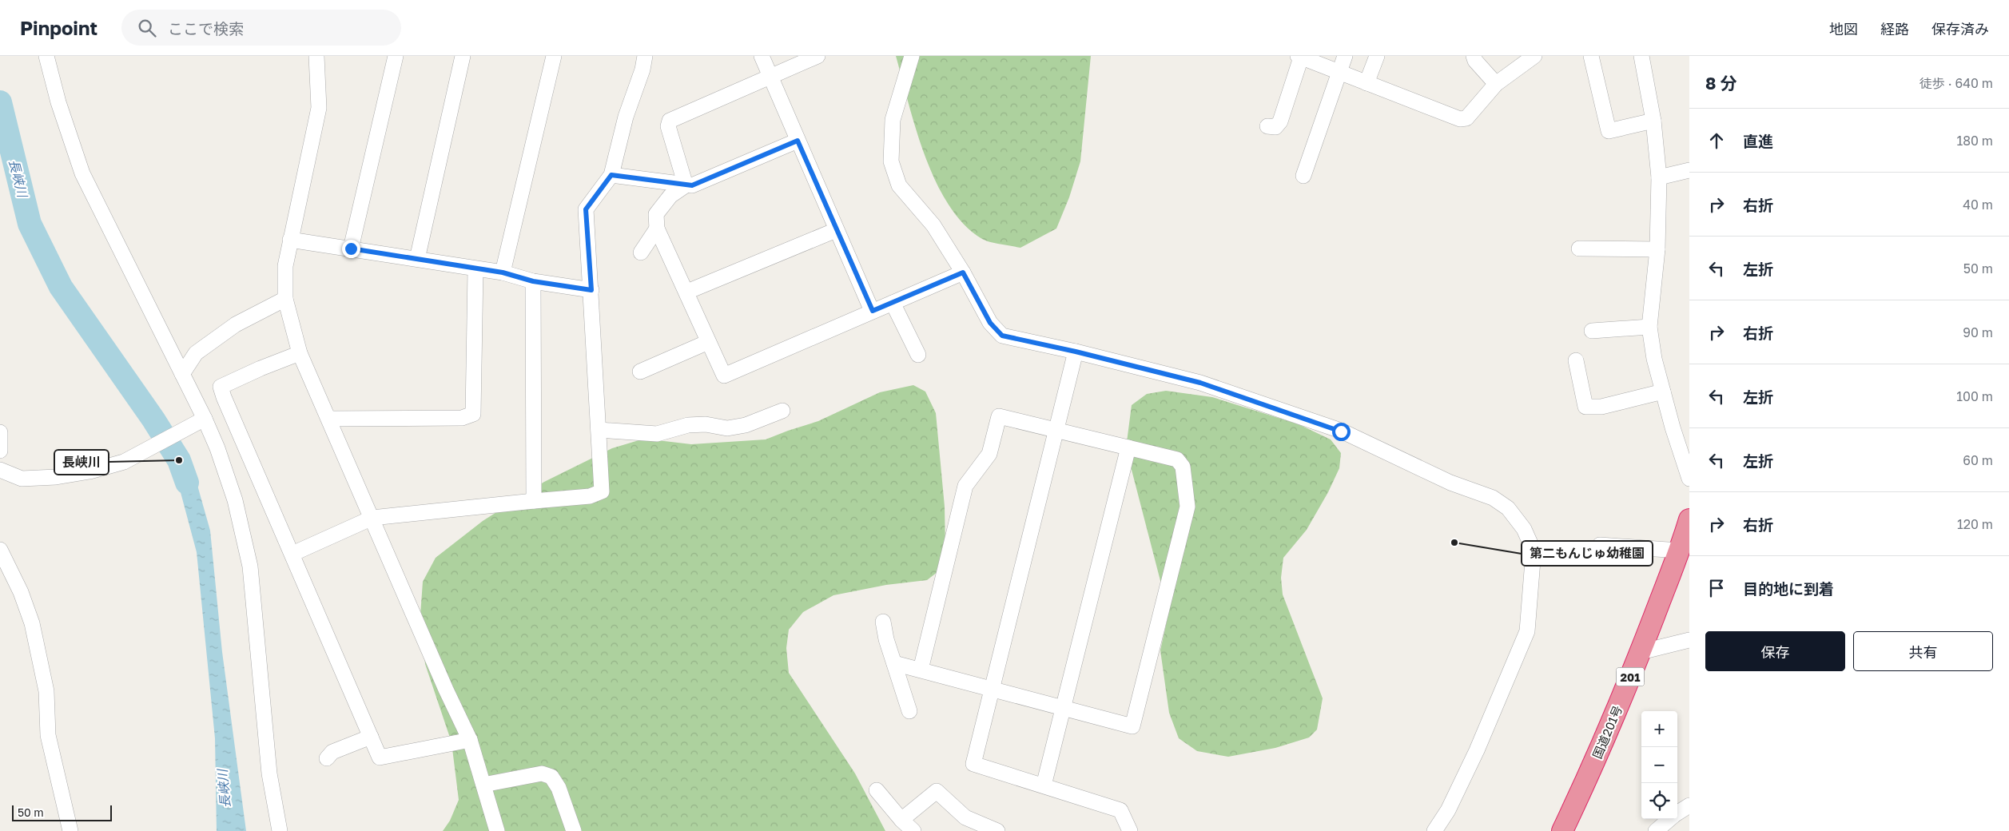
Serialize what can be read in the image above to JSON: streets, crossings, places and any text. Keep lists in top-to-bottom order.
{
  "streets": {
    "highway": ["201", "国道201号"]
  },
  "water": ["長峡川"],
  "places": ["長峡川", "第二もんじゅ幼稚園"],
  "scale_bar": "50 m",
  "page": {
    "header": "Pinpoint",
    "search": "ここで検索",
    "nav": ["地図", "経路", "保存済み"],
    "heading": ["8 分", "徒歩 · 640 m"],
    "list": [
      ["直進", "180 m"],
      ["右折", "40 m"],
      ["左折", "50 m"],
      ["右折", "90 m"],
      ["左折", "100 m"],
      ["左折", "60 m"],
      ["右折", "120 m"],
      "目的地に到着"
    ],
    "buttons": ["保存", "共有"],
    "map_buttons": ["+", "−"],
    "scale": "50 m"
  }
}
